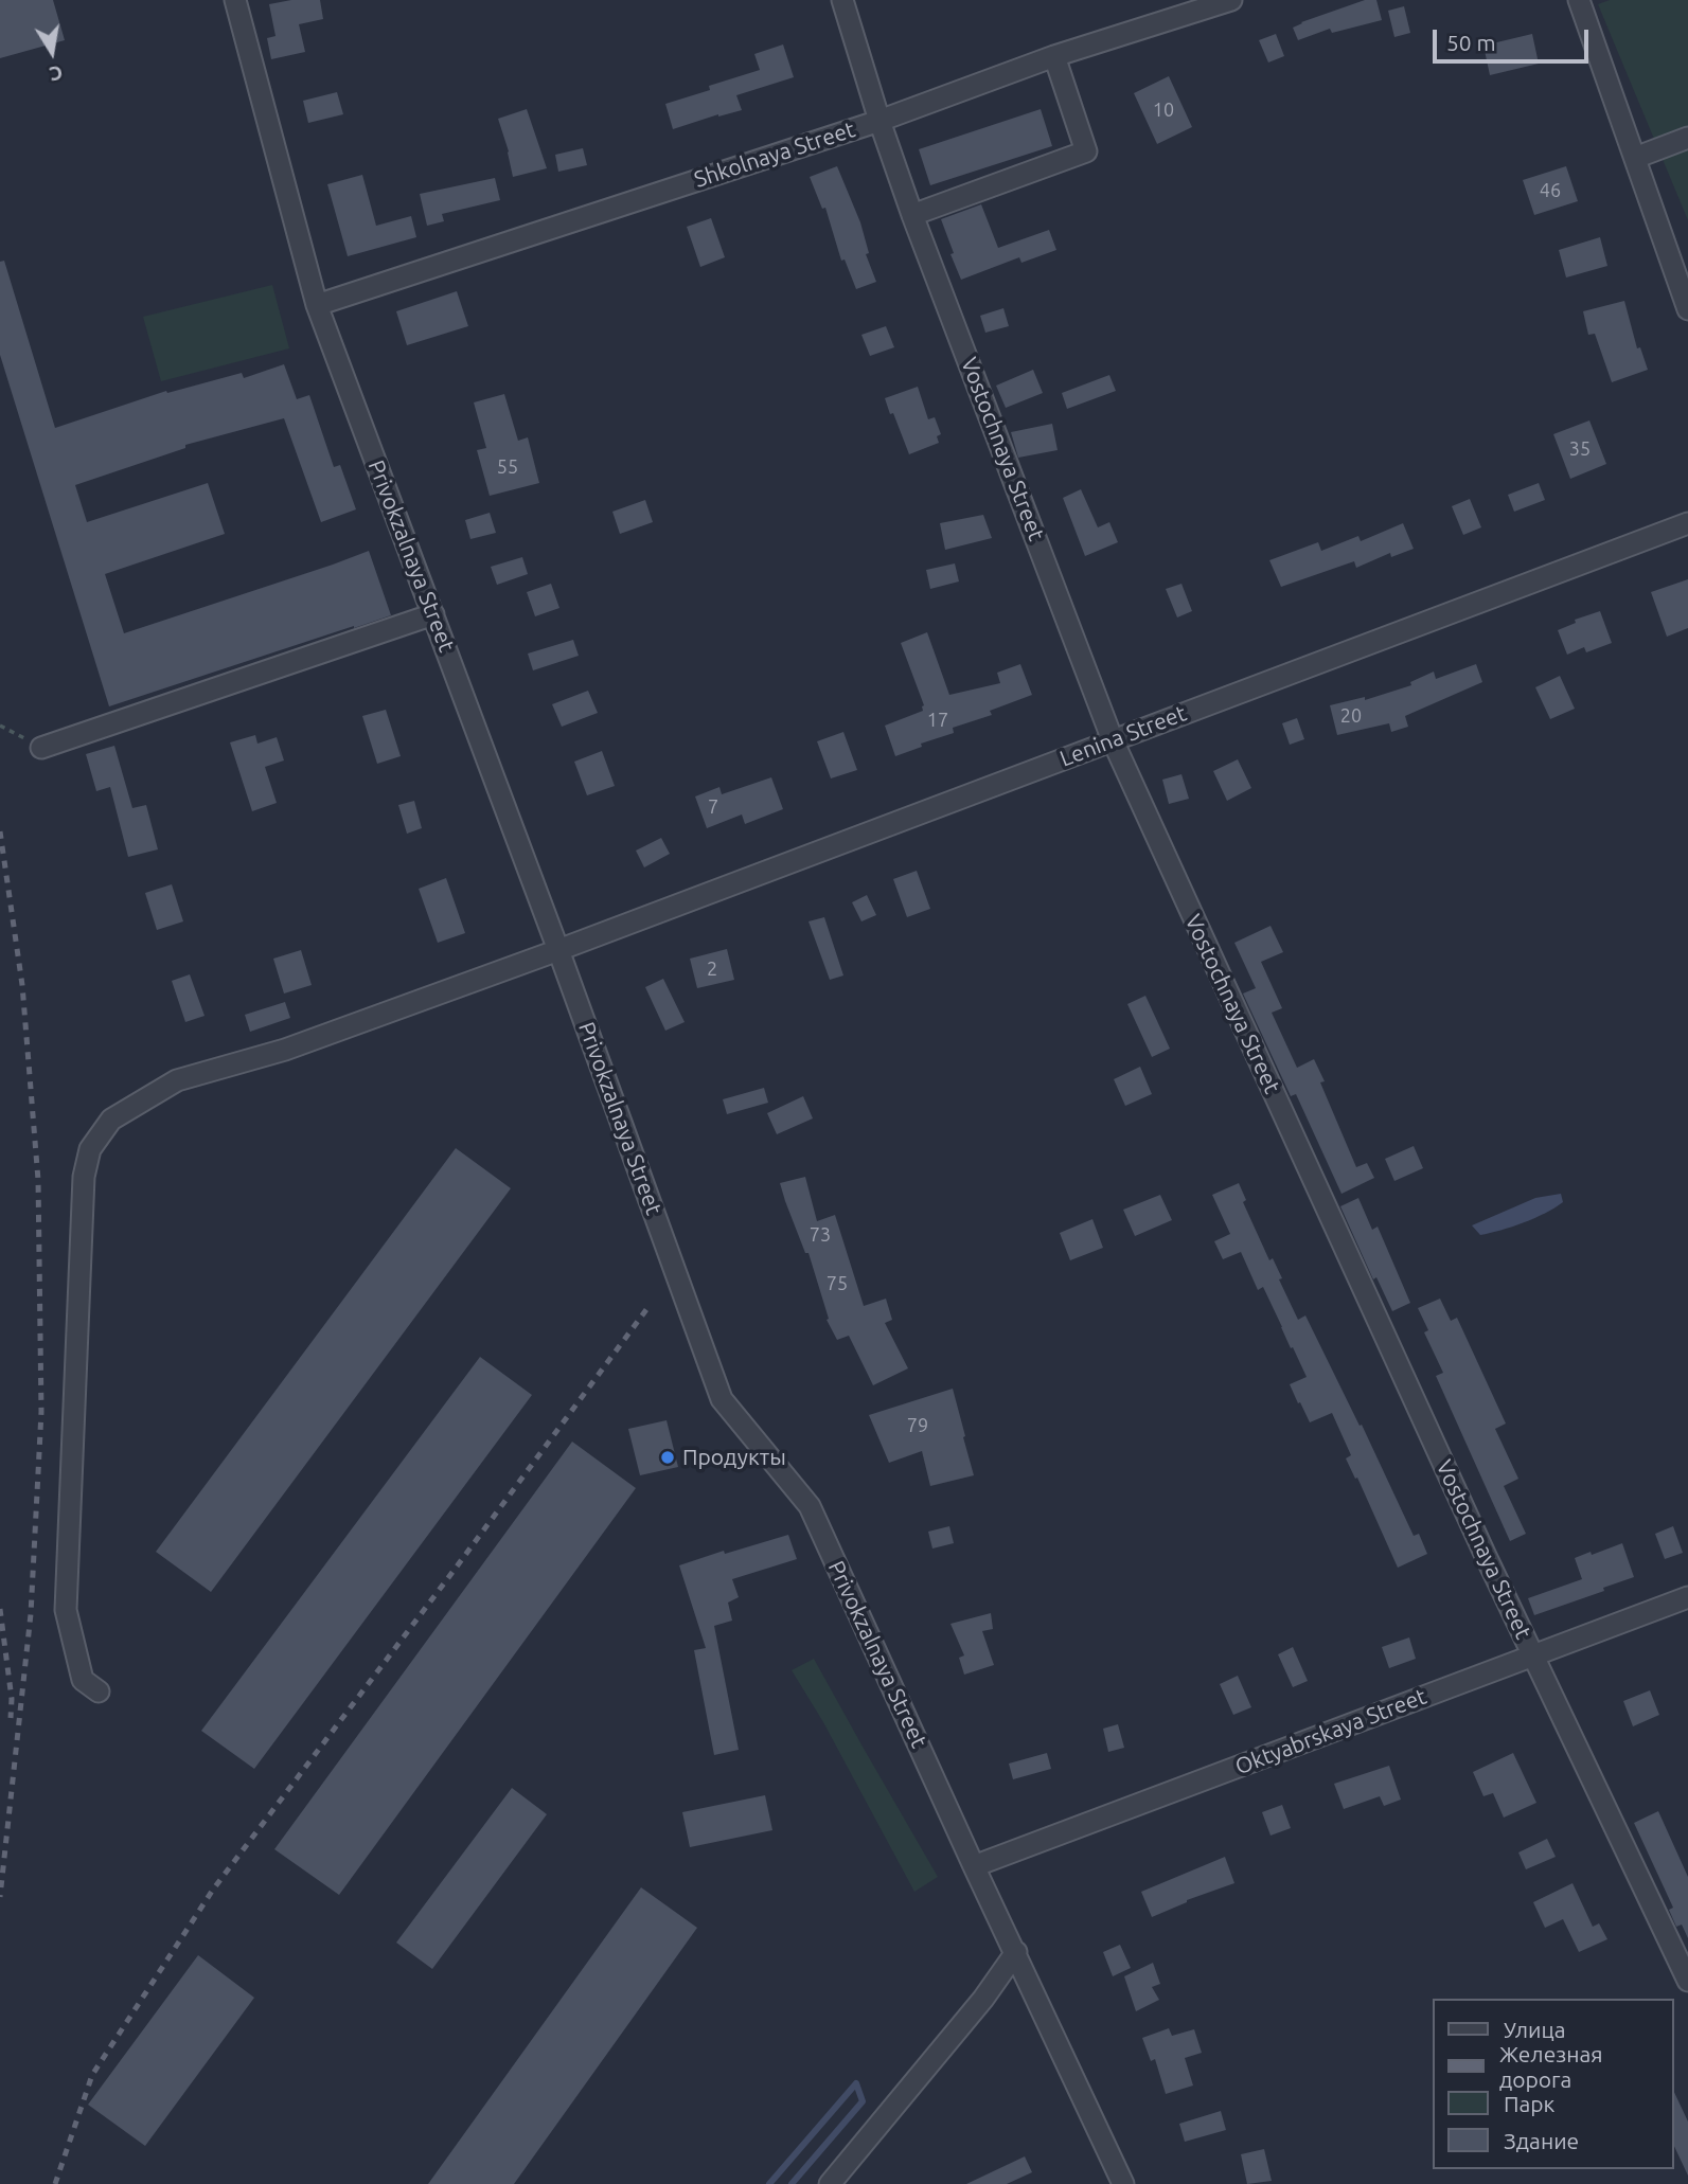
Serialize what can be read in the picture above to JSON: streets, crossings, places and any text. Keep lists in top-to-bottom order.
{
  "streets": {
    "street": [
      "Shkolnaya Street",
      "Vostochnaya Street",
      "Privokzalnaya Street",
      "Lenina Street",
      "Oktyabrskaya Street"
    ]
  },
  "crossings": [
    ["Shkolnaya Street", "Vostochnaya Street"],
    ["Shkolnaya Street", "Privokzalnaya Street"],
    ["Vostochnaya Street", "Lenina Street"],
    ["Vostochnaya Street", "Oktyabrskaya Street"],
    ["Privokzalnaya Street", "Lenina Street"],
    ["Privokzalnaya Street", "Oktyabrskaya Street"]
  ],
  "places": ["Продукты"],
  "house_numbers": [
    "10",
    "46",
    "35",
    "55",
    "20",
    "17",
    "7",
    "2",
    "73",
    "75",
    "79"
  ],
  "legend": [
    "Улица",
    "Железная дорога",
    "Парк",
    "Здание"
  ],
  "scale_bar": "50 m",
  "north": "bottom"
}
